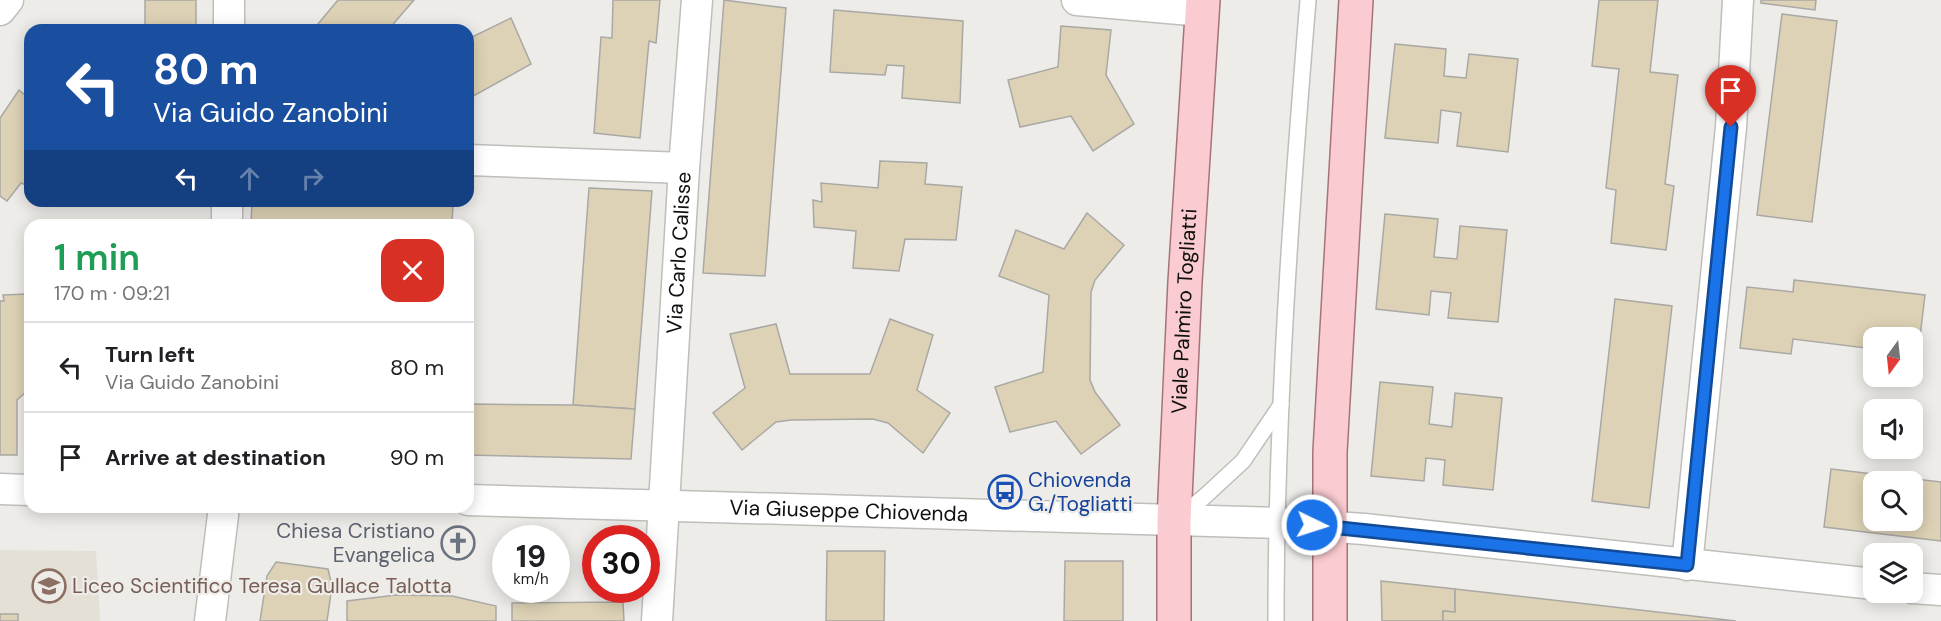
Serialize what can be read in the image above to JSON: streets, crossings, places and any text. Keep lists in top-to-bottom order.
{
  "streets": {
    "main road": ["Viale Palmiro Togliatti"],
    "street": ["Via Carlo Calisse", "Via Giuseppe Chiovenda"]
  },
  "crossings": [
    ["Via Carlo Calisse", "Via Giuseppe Chiovenda"],
    ["Viale Palmiro Togliatti", "Via Giuseppe Chiovenda"]
  ],
  "places": {
    "bus stop": ["Chiovenda G./Togliatti"],
    "church": ["Chiesa Cristiano Evangelica"],
    "school or university": ["Liceo Scientifico Teresa Gullace Talotta"]
  },
  "north": "bottom",
  "page": {
    "turn": ["80 m", "Via Guido Zanobini"],
    "heading": ["1 min", "170 m · 09:21"],
    "list": [
      {
        "name": "Turn left",
        "note": "Via Guido Zanobini",
        "value": "80 m"
      },
      {
        "name": "Arrive at destination",
        "value": "90 m"
      }
    ],
    "speed": "19 km/h",
    "limit": "30"
  }
}
